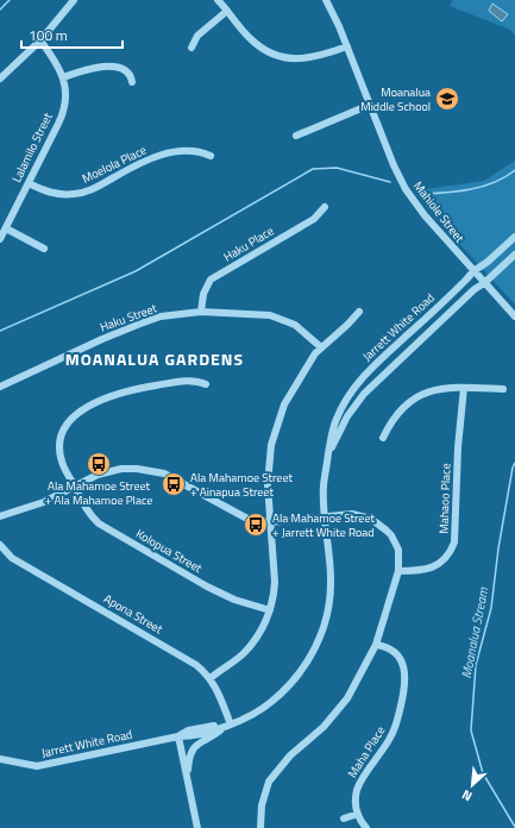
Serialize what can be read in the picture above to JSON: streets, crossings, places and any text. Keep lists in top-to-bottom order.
{
  "streets": {
    "street": [
      "Lalamilo Street",
      "Moelola Place",
      "Mahiole Street",
      "Haku Place",
      "Haku Street",
      "Jarrett White Road",
      "Mahaoo Place",
      "Kolopua Street",
      "Apona Street",
      "Maha Place"
    ]
  },
  "crossings": [
    ["Lalamilo Street", "Moelola Place"],
    ["Mahiole Street", "Jarrett White Road"],
    ["Haku Place", "Haku Street"],
    ["Jarrett White Road", "Apona Street"]
  ],
  "districts": ["MOANALUA GARDENS"],
  "water": ["Moanalua Stream"],
  "places": {
    "school or university": ["Moanalua Middle School"],
    "bus stop": ["Ala Mahamoe Street + Ala Mahamoe Place", "Ala Mahamoe Street + Ainapua Street", "Ala Mahamoe Street + Jarrett White Road"]
  },
  "scale_bar": "100 m",
  "north": "bottom left"
}
